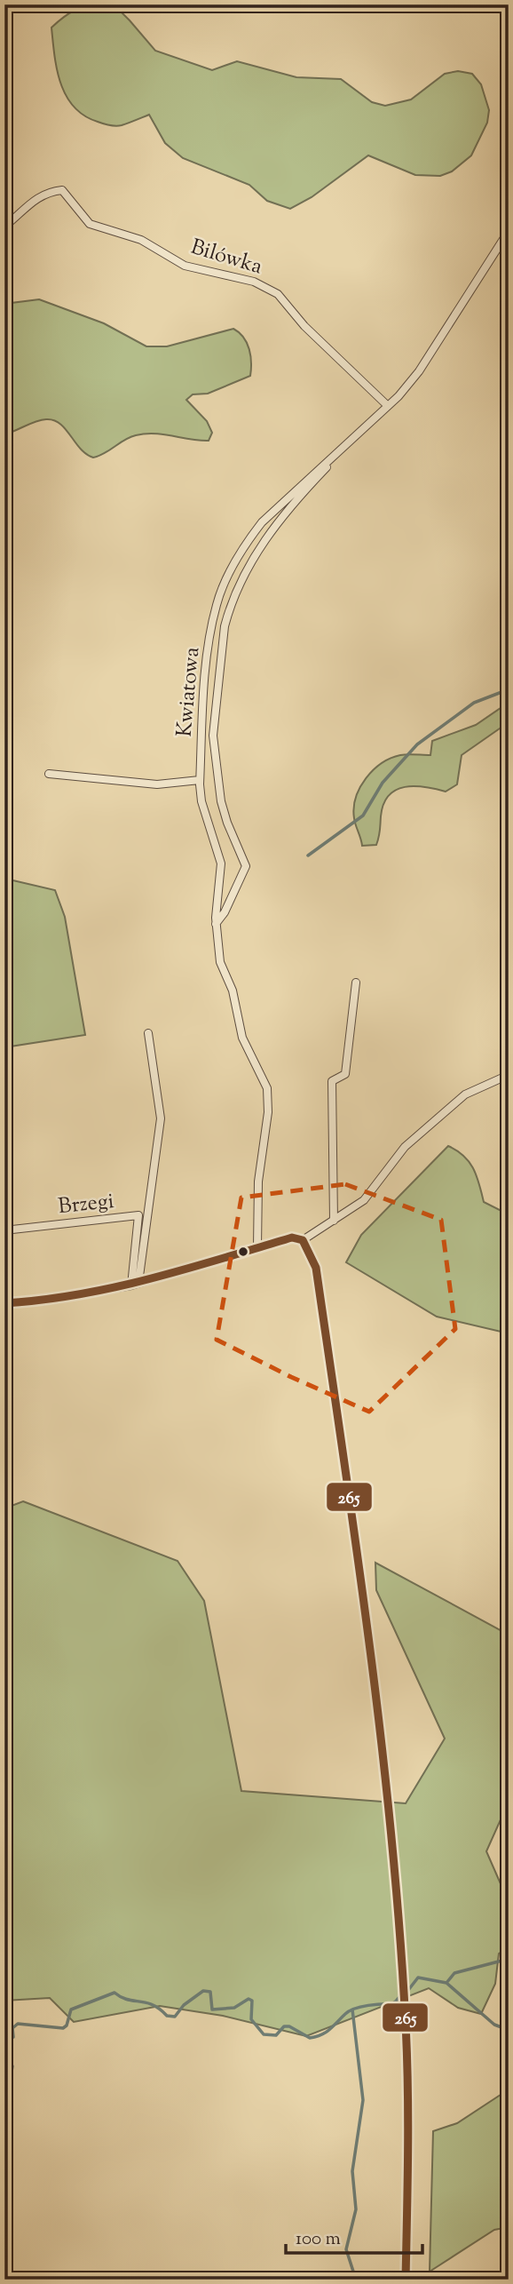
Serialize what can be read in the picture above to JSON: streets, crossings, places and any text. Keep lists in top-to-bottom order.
{
  "streets": {
    "street": ["Bilówka", "Kwiatowa", "Brzegi"]
  },
  "crossings": [
    ["Bilówka", "Kwiatowa"]
  ],
  "lines": ["transit line 265"],
  "scale_bar": "100 m"
}
